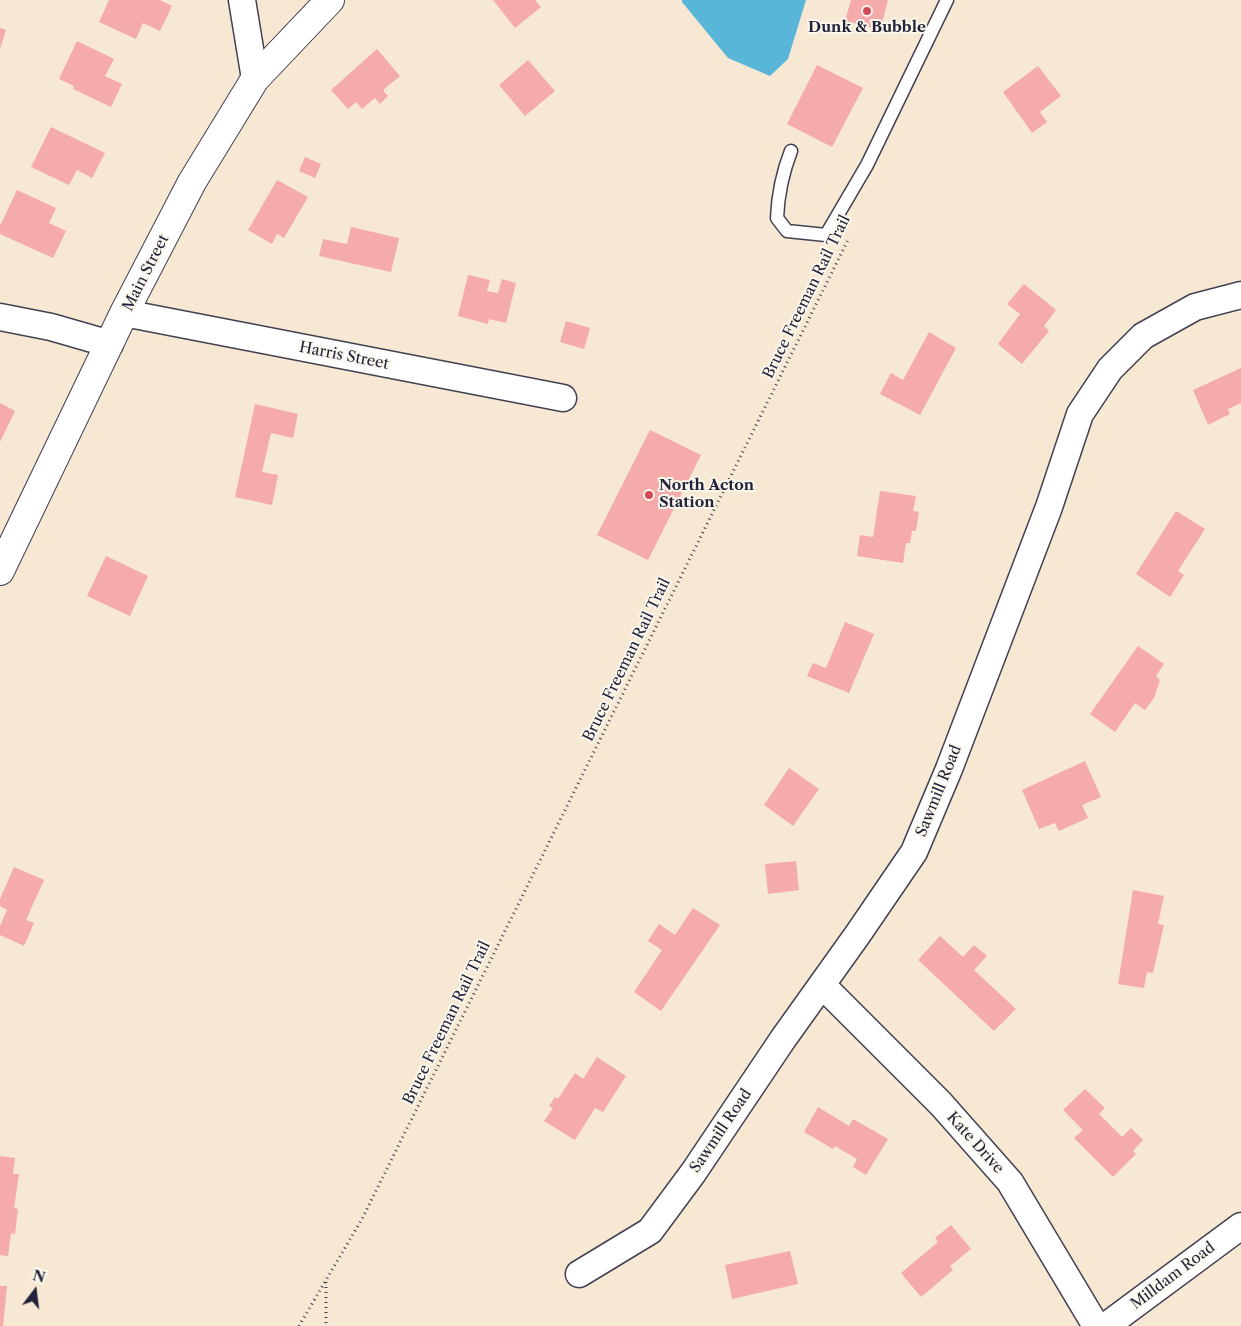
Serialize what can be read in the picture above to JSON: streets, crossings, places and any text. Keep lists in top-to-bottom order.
{
  "streets": {
    "main road": ["Main Street"],
    "street": [
      "Harris Street",
      "Sawmill Road",
      "Kate Drive",
      "Milldam Road"
    ],
    "path": ["Bruce Freeman Rail Trail"]
  },
  "crossings": [
    ["Main Street", "Harris Street"],
    ["Sawmill Road", "Kate Drive"]
  ],
  "places": ["Dunk & Bubble", "North Acton Station"],
  "north": "top"
}
